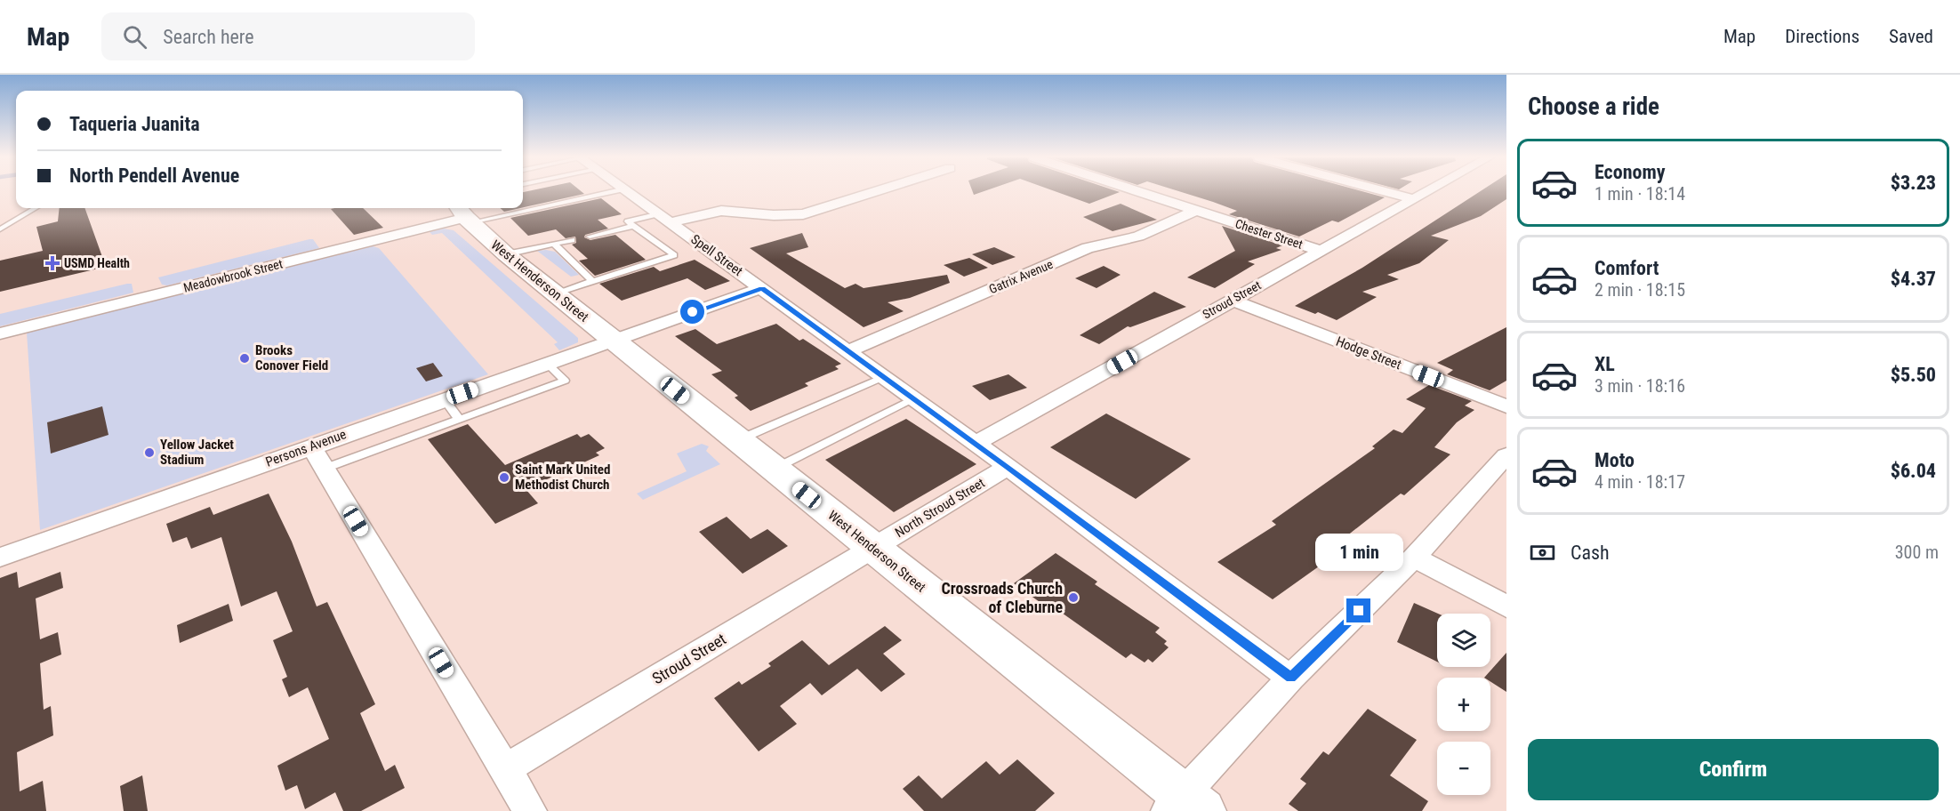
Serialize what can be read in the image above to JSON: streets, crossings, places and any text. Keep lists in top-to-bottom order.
{
  "streets": {
    "main road": ["West Henderson Street"],
    "street": [
      "Chester Street",
      "Spell Street",
      "Meadowbrook Street",
      "Gatrix Avenue",
      "Stroud Street",
      "Hodge Street",
      "Persons Avenue",
      "North Stroud Street"
    ]
  },
  "crossings": [
    ["Chester Street", "Gatrix Avenue"],
    ["Chester Street", "Stroud Street"],
    ["Spell Street", "Gatrix Avenue"],
    ["Spell Street", "Stroud Street"],
    ["Spell Street", "Persons Avenue"],
    ["Spell Street", "North Stroud Street"],
    ["Meadowbrook Street", "West Henderson Street"],
    ["West Henderson Street", "Stroud Street"],
    ["West Henderson Street", "Persons Avenue"],
    ["West Henderson Street", "North Stroud Street"],
    ["Stroud Street", "Hodge Street"],
    ["Stroud Street", "North Stroud Street"]
  ],
  "places": {
    "health": ["USMD Health"],
    "other": [
      "Brooks Conover Field",
      "Yellow Jacket Stadium",
      "Saint Mark United Methodist Church",
      "Crossroads Church of Cleburne"
    ]
  },
  "page": {
    "header": "Map",
    "search": "Search here",
    "nav": ["Map", "Directions", "Saved"],
    "heading": "Choose a ride",
    "banner": ["Taqueria Juanita", "North Pendell Avenue"],
    "list": [
      {
        "name": "Economy",
        "note": "1 min · 18:14",
        "value": "$3.23"
      },
      {
        "name": "Comfort",
        "note": "2 min · 18:15",
        "value": "$4.37"
      },
      {
        "name": "XL",
        "note": "3 min · 18:16",
        "value": "$5.50"
      },
      {
        "name": "Moto",
        "note": "4 min · 18:17",
        "value": "$6.04"
      }
    ],
    "pay": ["Cash", "300 m"],
    "bubble": "1 min",
    "map_buttons": ["+", "−"],
    "buttons": "Confirm"
  }
}
